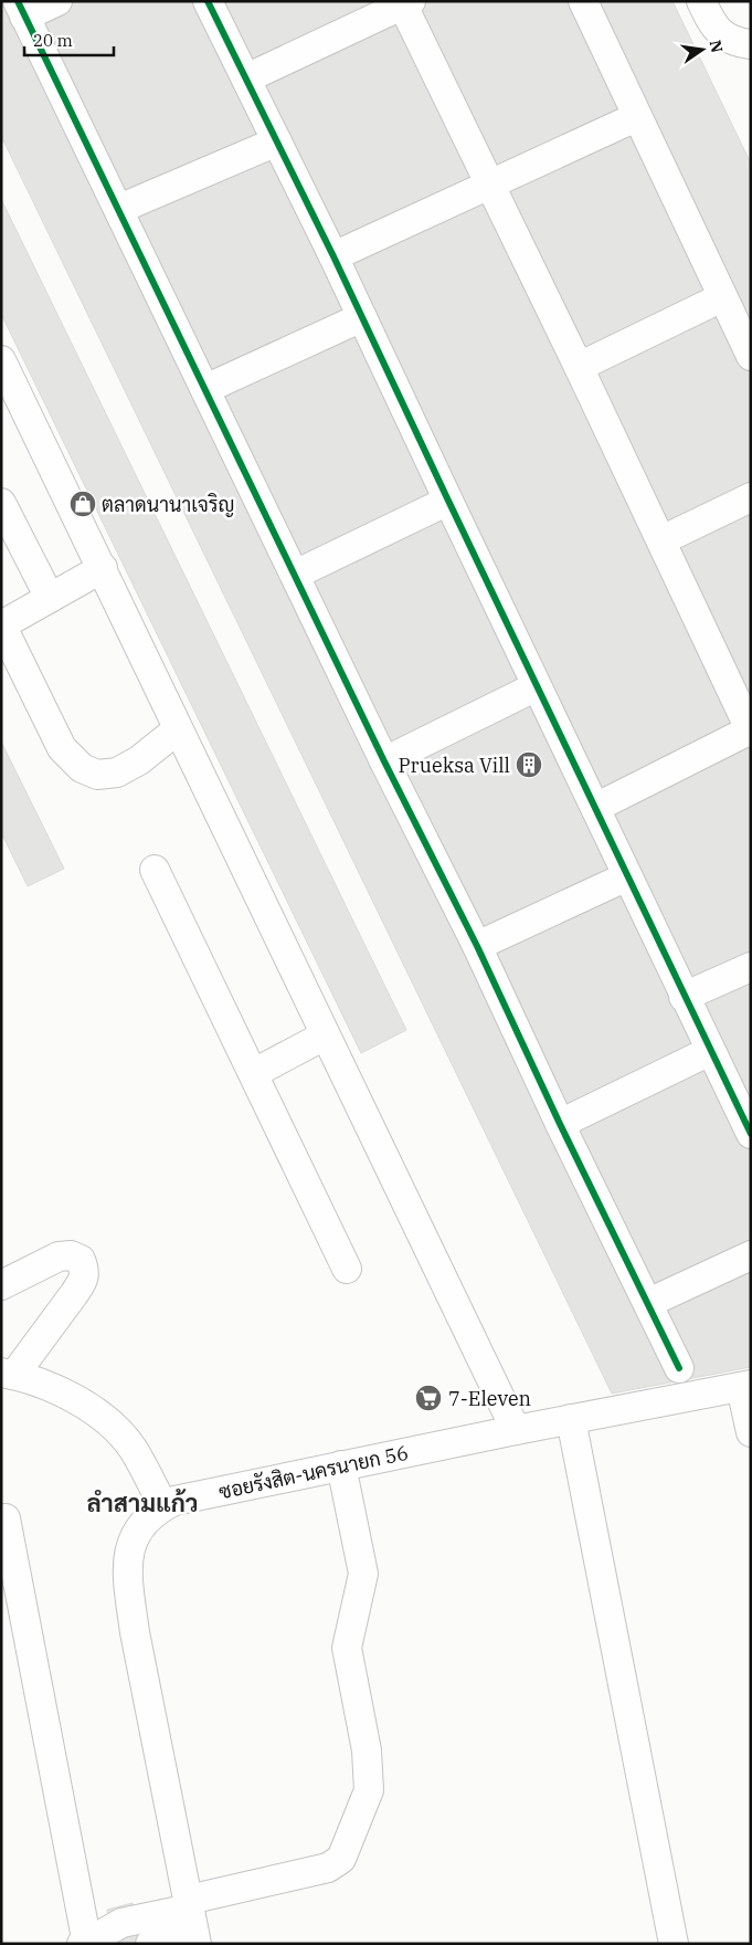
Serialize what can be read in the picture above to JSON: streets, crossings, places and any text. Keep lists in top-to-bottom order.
{
  "streets": {
    "street": ["ซอยรังสิต-นครนายก 56"]
  },
  "districts": ["ลำสามแก้ว"],
  "places": {
    "shop": ["ตลาดนานาเจริญ"],
    "building": ["Prueksa Vill"],
    "supermarket": ["7-Eleven"]
  },
  "scale_bar": "20 m",
  "north": "right"
}
